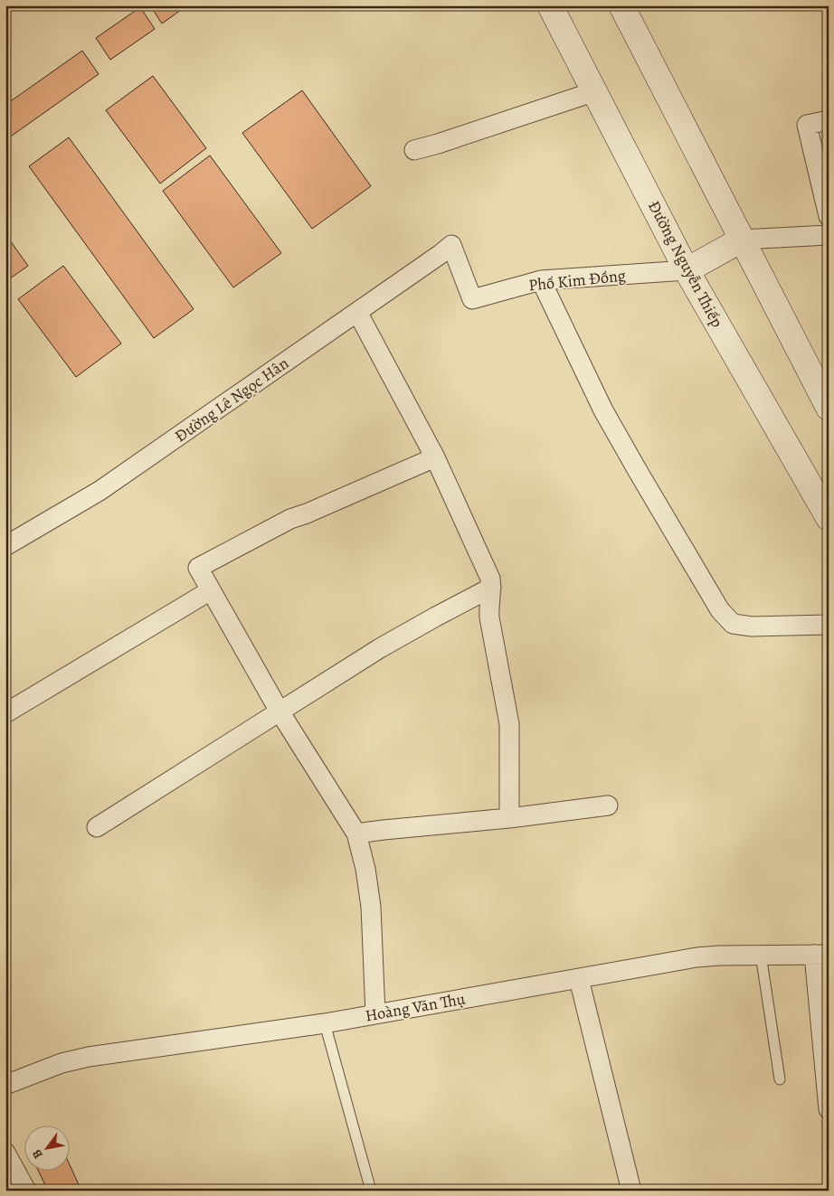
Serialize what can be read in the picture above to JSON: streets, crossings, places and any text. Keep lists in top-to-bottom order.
{
  "streets": {
    "street": [
      "Đường Nguyễn Thiếp",
      "Phố Kim Đồng",
      "Đường Lê Ngọc Hân",
      "Hoàng Văn Thụ"
    ]
  },
  "crossings": [
    ["Đường Nguyễn Thiếp", "Phố Kim Đồng"],
    ["Phố Kim Đồng", "Đường Lê Ngọc Hân"]
  ],
  "north": "bottom left"
}
